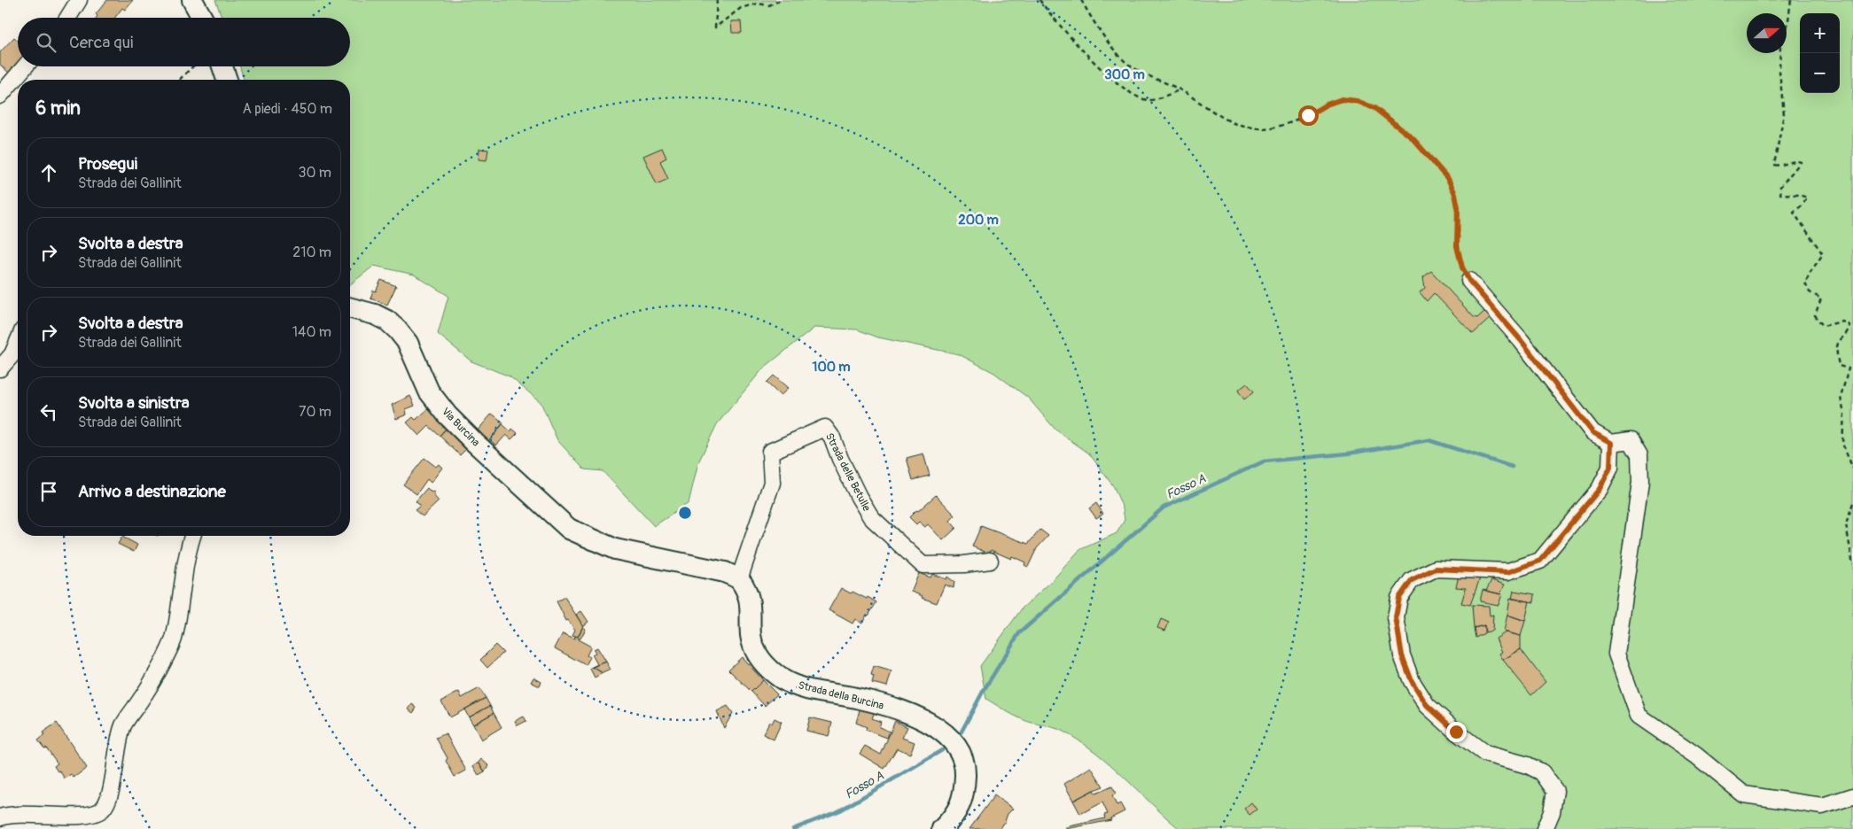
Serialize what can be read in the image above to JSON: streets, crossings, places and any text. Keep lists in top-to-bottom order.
{
  "streets": {
    "street": ["Via Burcina", "Strada delle Betulle", "Strada della Burcina"]
  },
  "crossings": [
    ["Via Burcina", "Strada delle Betulle"],
    ["Via Burcina", "Strada della Burcina"],
    ["Strada delle Betulle", "Strada della Burcina"]
  ],
  "water": ["Fosso A"],
  "north": "right",
  "page": {
    "map_buttons": ["+", "−"],
    "search": "Cerca qui",
    "heading": ["6 min", "A piedi · 450 m"],
    "list": [
      ["Prosegui", "Strada dei Gallinit", "30 m"],
      ["Svolta a destra", "Strada dei Gallinit", "210 m"],
      ["Svolta a destra", "Strada dei Gallinit", "140 m"],
      ["Svolta a sinistra", "Strada dei Gallinit", "70 m"],
      "Arrivo a destinazione"
    ]
  },
  "rings": ["300 m", "200 m", "100 m"]
}
